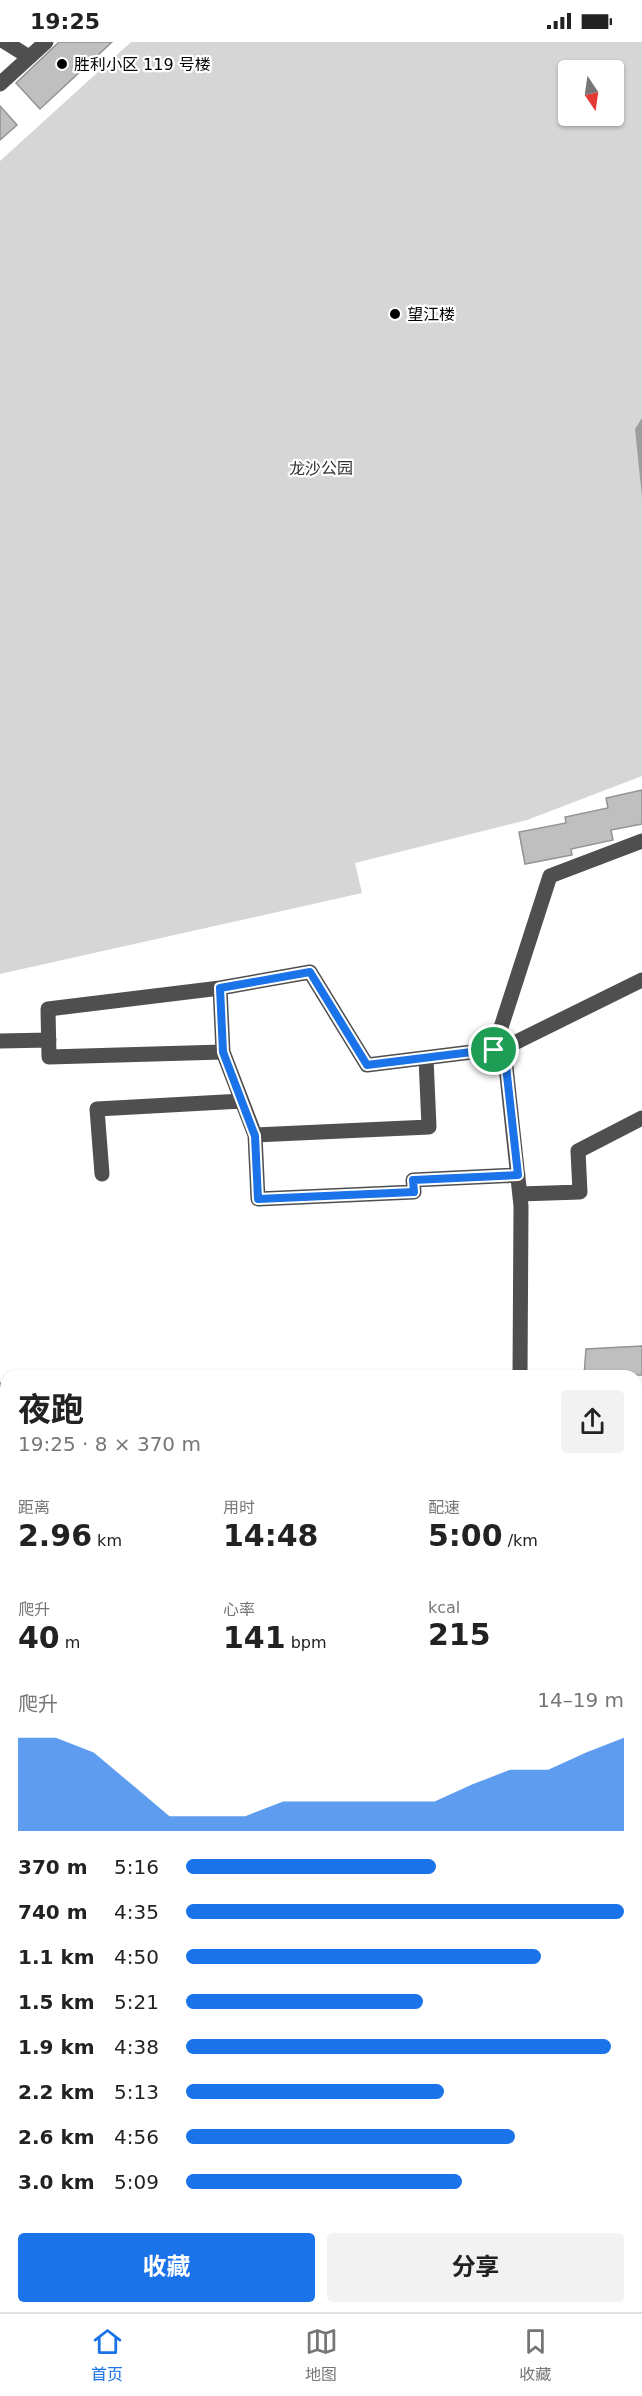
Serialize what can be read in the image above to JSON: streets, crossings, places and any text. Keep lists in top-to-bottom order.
{
  "parks": ["龙沙公园"],
  "places": ["胜利小区 119 号楼", "望江楼"],
  "north": "bottom",
  "page": {
    "status": "19:25",
    "heading": ["夜跑", "19:25 · 8 × 370 m"],
    "stats": [
      ["距离", "2.96 km"],
      ["用时", "14:48"],
      ["配速", "5:00 /km"],
      ["爬升", "40 m"],
      ["心率", "141 bpm"],
      ["kcal", "215"]
    ],
    "chart": ["爬升", "14–19 m"],
    "list": [
      {
        "name": "370 m",
        "note": "5:16"
      },
      {
        "name": "740 m",
        "note": "4:35"
      },
      {
        "name": "1.1 km",
        "note": "4:50"
      },
      {
        "name": "1.5 km",
        "note": "5:21"
      },
      {
        "name": "1.9 km",
        "note": "4:38"
      },
      {
        "name": "2.2 km",
        "note": "5:13"
      },
      {
        "name": "2.6 km",
        "note": "4:56"
      },
      {
        "name": "3.0 km",
        "note": "5:09"
      }
    ],
    "buttons": ["收藏", "分享"],
    "tabs": ["首页", "地图", "收藏"]
  }
}
